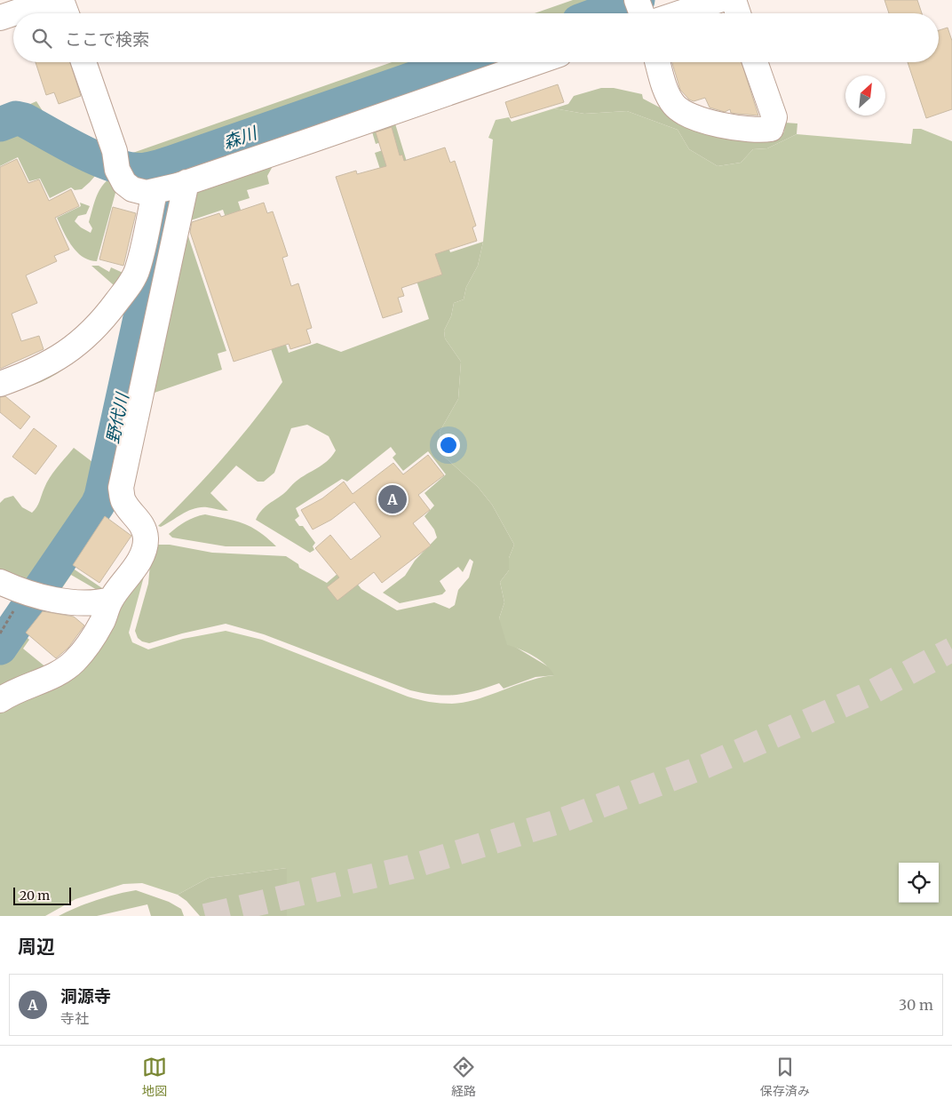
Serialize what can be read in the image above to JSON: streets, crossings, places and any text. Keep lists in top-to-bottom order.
{
  "water": ["森川", "野代川"],
  "scale_bar": "20 m",
  "north": "top right",
  "page": {
    "search": "ここで検索",
    "pins": "A",
    "scale": "20 m",
    "heading": "周辺",
    "list": [
      {
        "mark": "A",
        "name": "洞源寺",
        "note": "寺社",
        "value": "30 m"
      }
    ],
    "nav": ["地図", "経路", "保存済み"]
  }
}
